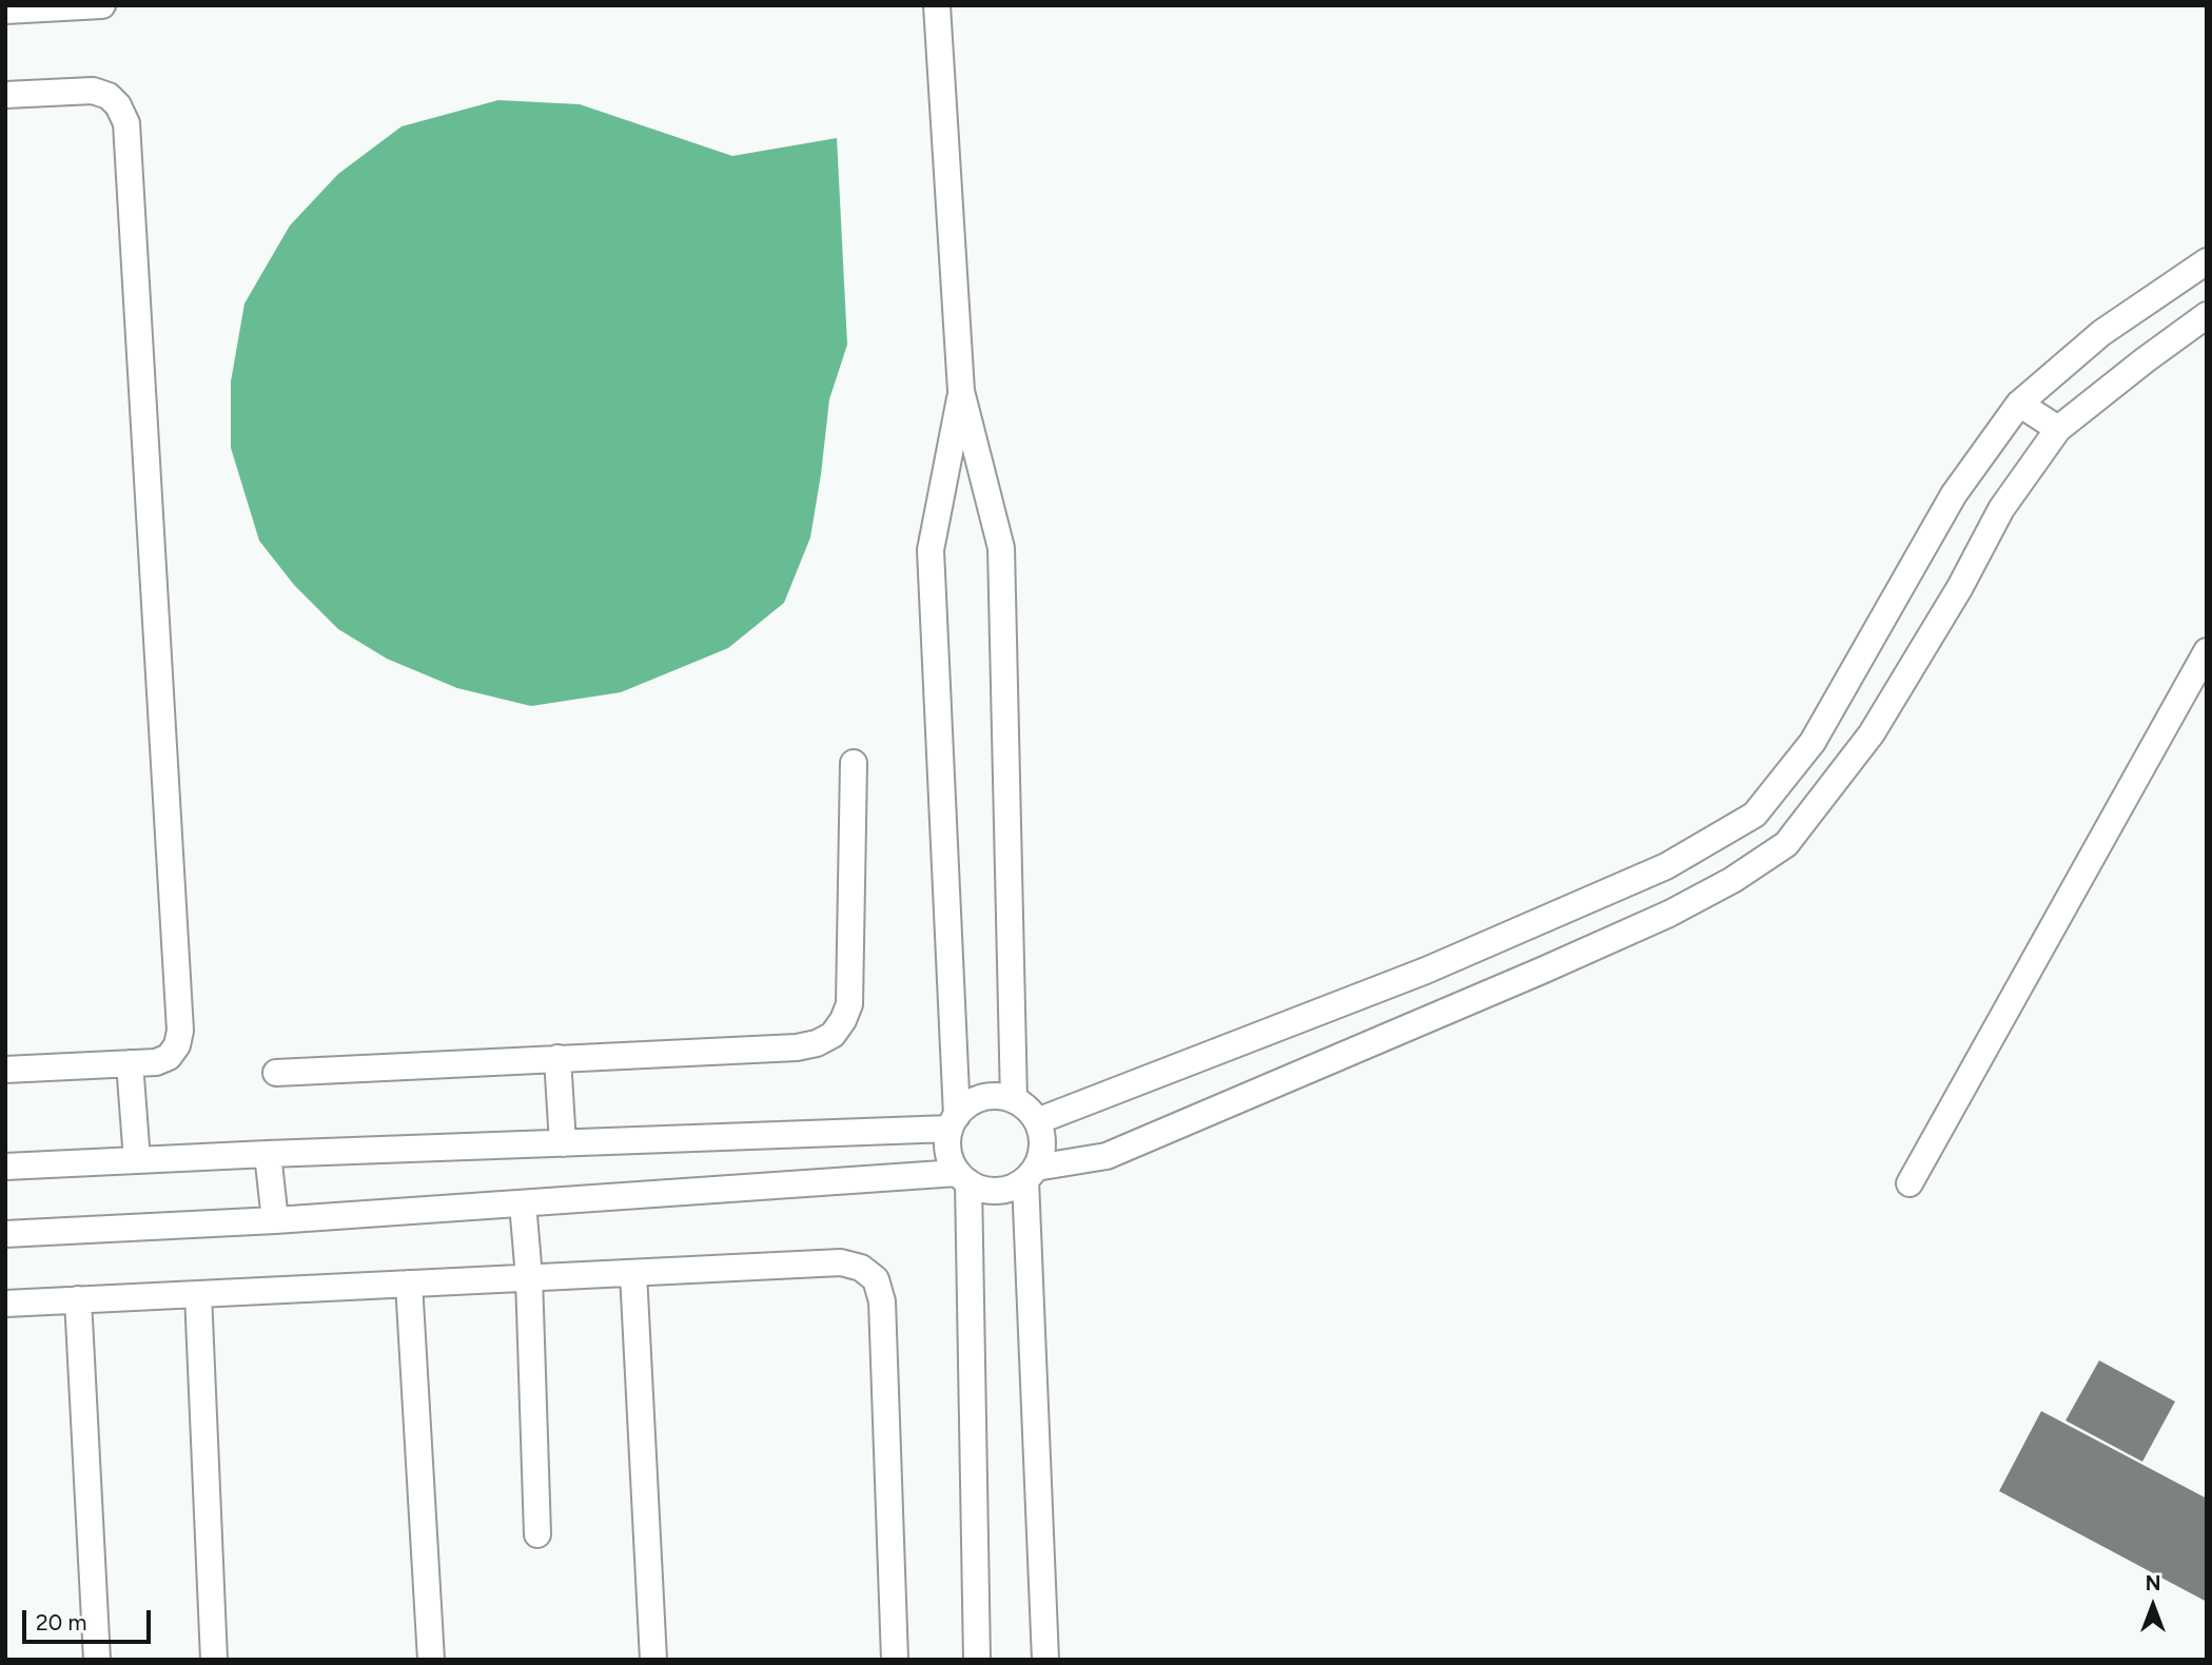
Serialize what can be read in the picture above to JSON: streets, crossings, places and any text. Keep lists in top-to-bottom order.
{
  "scale_bar": "20 m",
  "north": "top"
}
